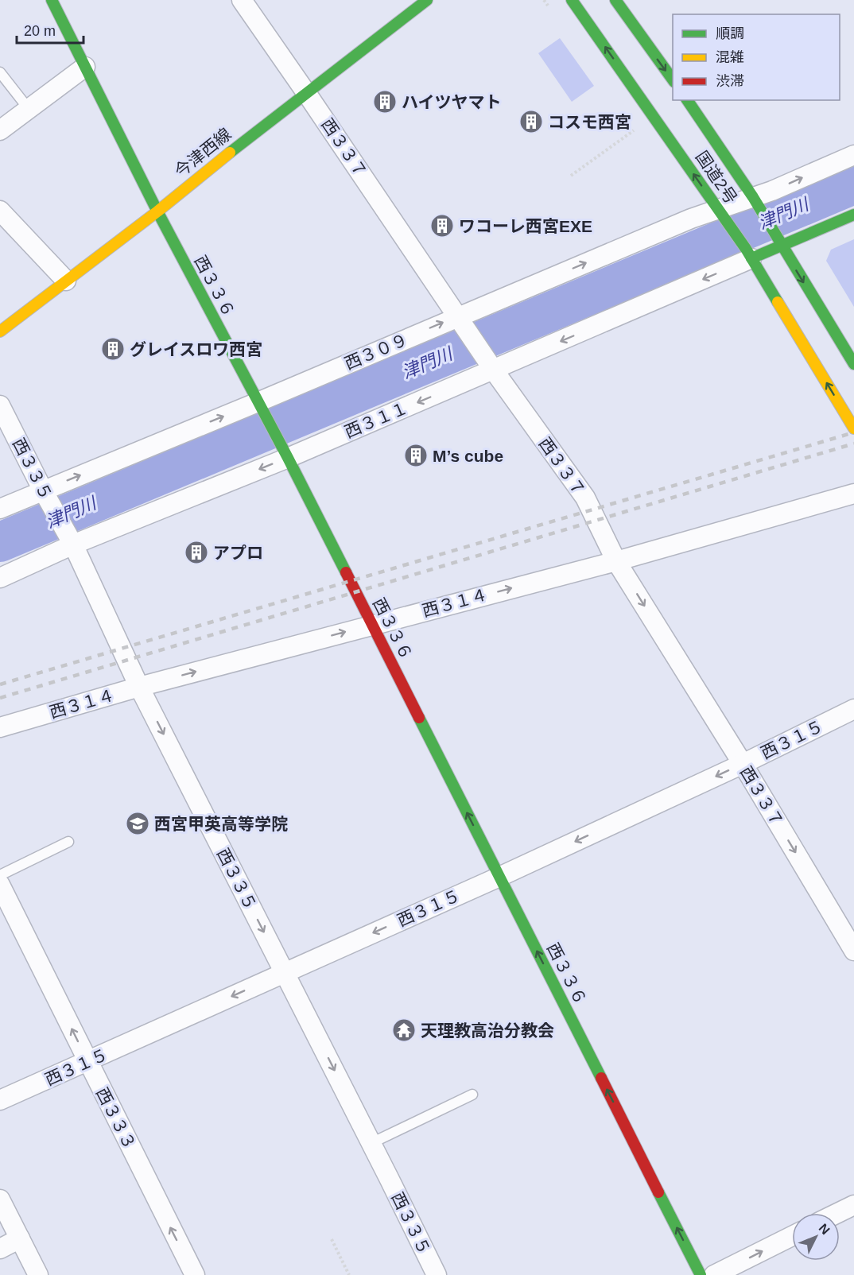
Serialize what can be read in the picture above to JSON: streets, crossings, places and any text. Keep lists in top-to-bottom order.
{
  "streets": {
    "main road": ["今津西線", "国道2号", "西３３６"],
    "street": [
      "西３３７",
      "西３０９",
      "西３１１",
      "西３３５",
      "西３１４",
      "西３１５",
      "西３３３"
    ]
  },
  "crossings": [
    ["西３３７", "今津西線"],
    ["西３３７", "西３０９"],
    ["西３３７", "西３１１"],
    ["西３３７", "西３１４"],
    ["西３３７", "西３１５"],
    ["今津西線", "西３３６"],
    ["国道2号", "西３０９"],
    ["国道2号", "西３１１"],
    ["西３３６", "西３０９"],
    ["西３３６", "西３１１"],
    ["西３３６", "西３１４"],
    ["西３３６", "西３１５"],
    ["西３０９", "西３３５"],
    ["西３１１", "西３３５"],
    ["西３３５", "西３１４"],
    ["西３３５", "西３１５"],
    ["西３１５", "西３３３"]
  ],
  "one_way": [
    "西３３７",
    "西３３６",
    "西３０９",
    "西３１１",
    "西３３５",
    "西３１４",
    "西３１５",
    "西３３３"
  ],
  "water": ["津門川"],
  "places": {
    "building": [
      "ハイツヤマト",
      "コスモ西宮",
      "ワコーレ西宮EXE",
      "グレイスロワ西宮",
      "M’s cube",
      "アプロ"
    ],
    "school or university": ["西宮甲英高等学院"],
    "temple": ["天理教高治分教会"]
  },
  "legend": ["順調", "混雑", "渋滞"],
  "scale_bar": "20 m",
  "north": "top right"
}
